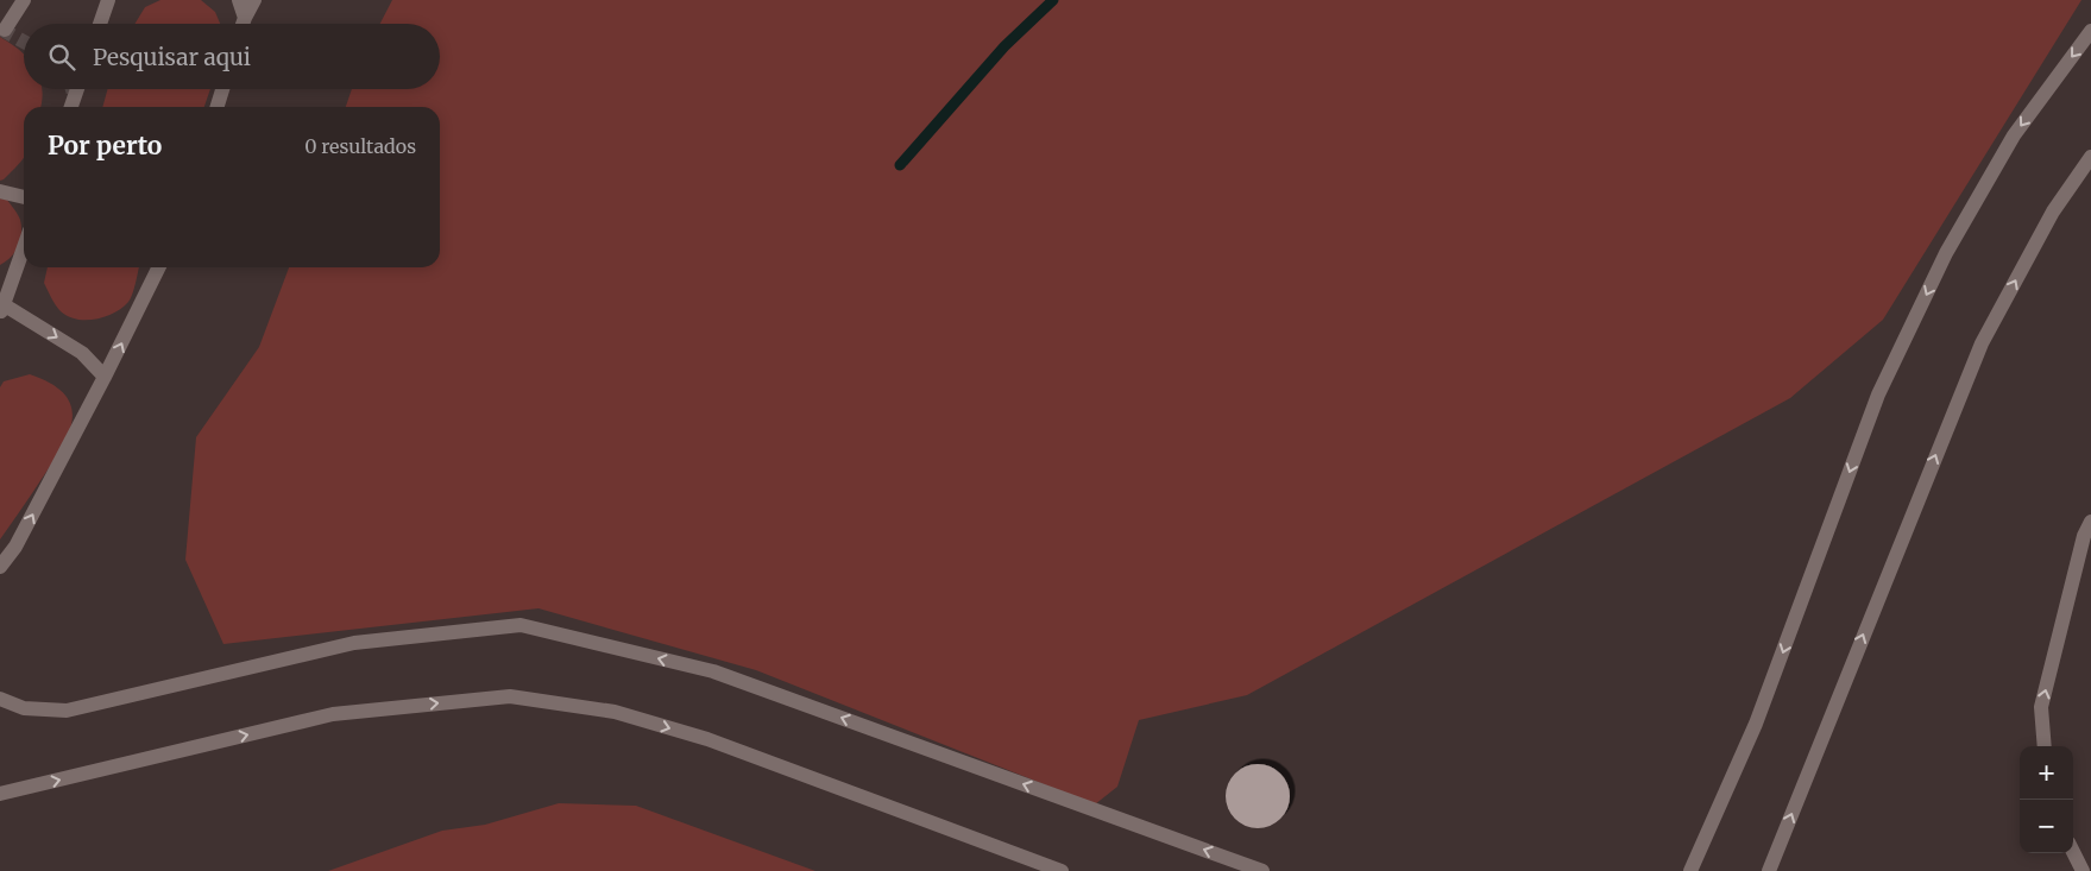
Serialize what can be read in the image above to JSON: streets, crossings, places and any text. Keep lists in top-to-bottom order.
{
  "page": {
    "search": "Pesquisar aqui",
    "heading": ["Por perto", "0 resultados"],
    "map_buttons": ["+", "−"]
  }
}
